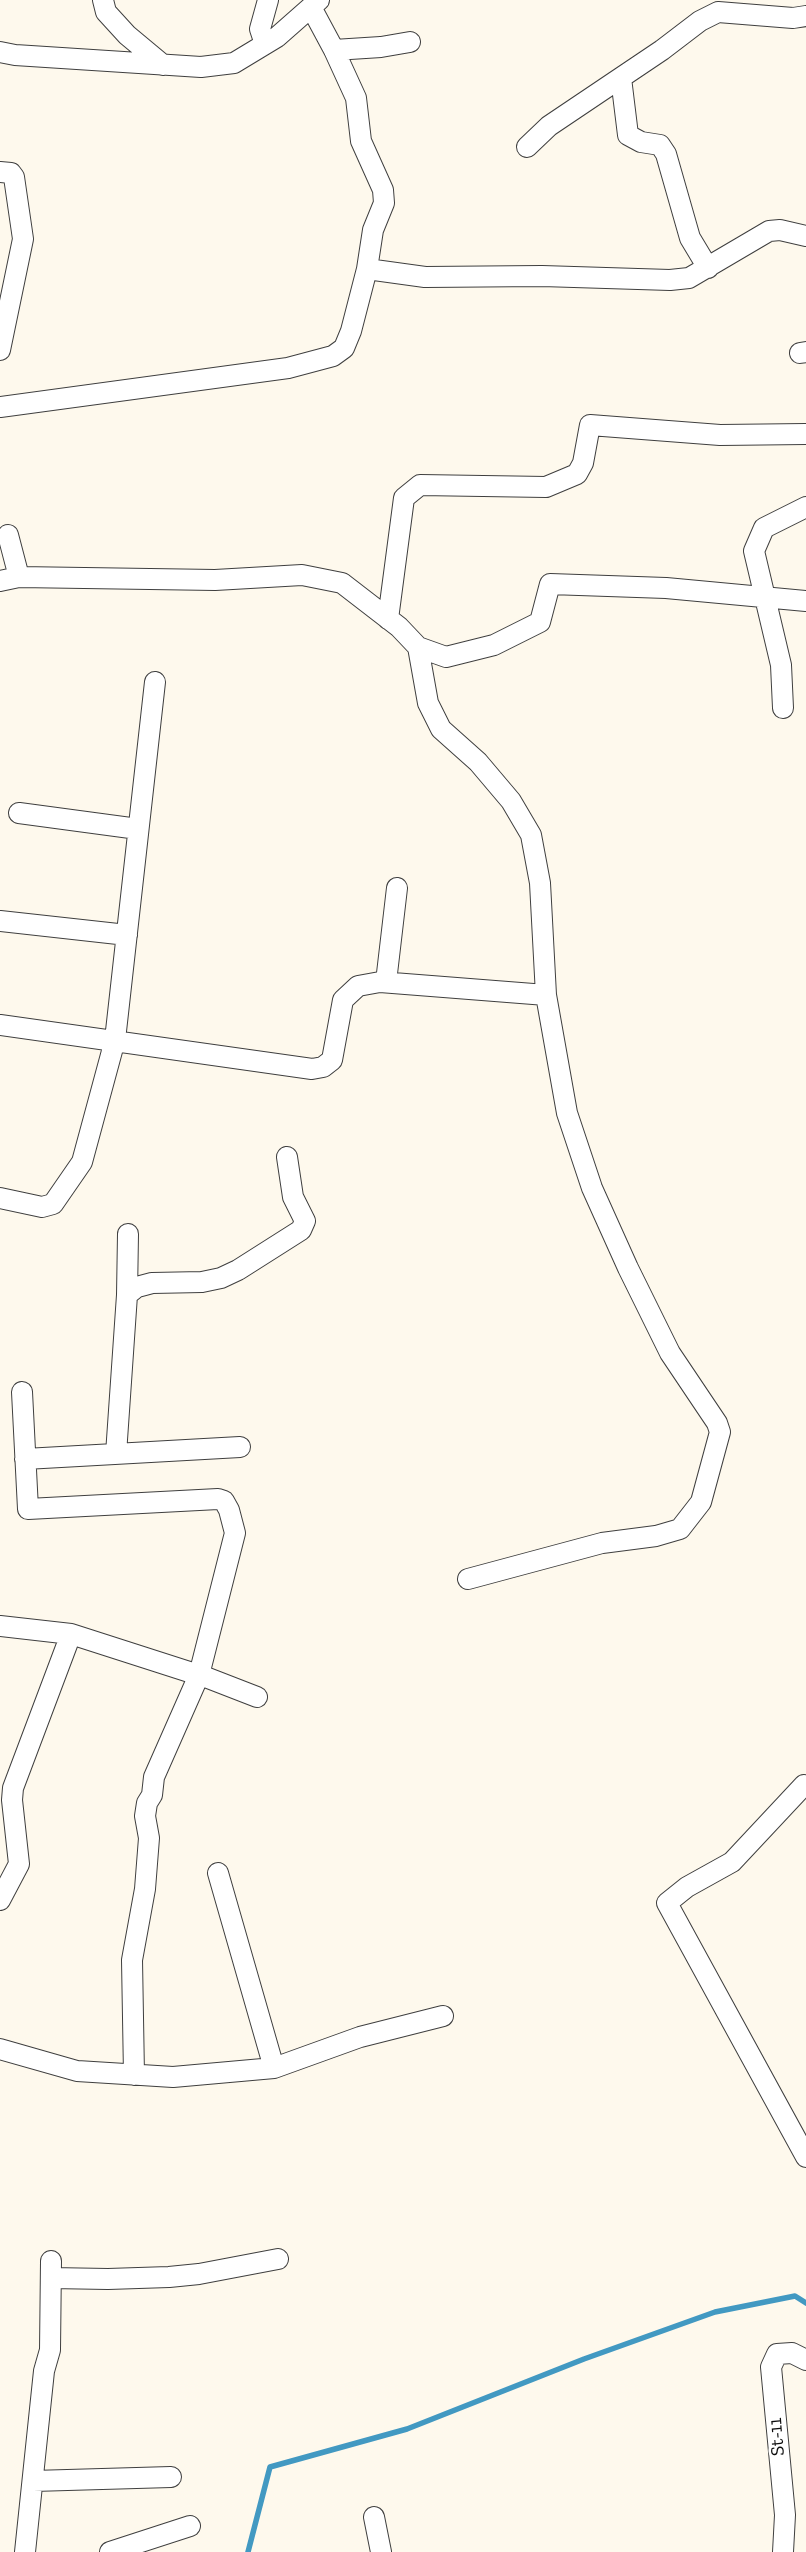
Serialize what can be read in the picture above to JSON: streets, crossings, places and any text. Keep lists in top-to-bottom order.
{
  "streets": {
    "street": ["St-11"]
  }
}
